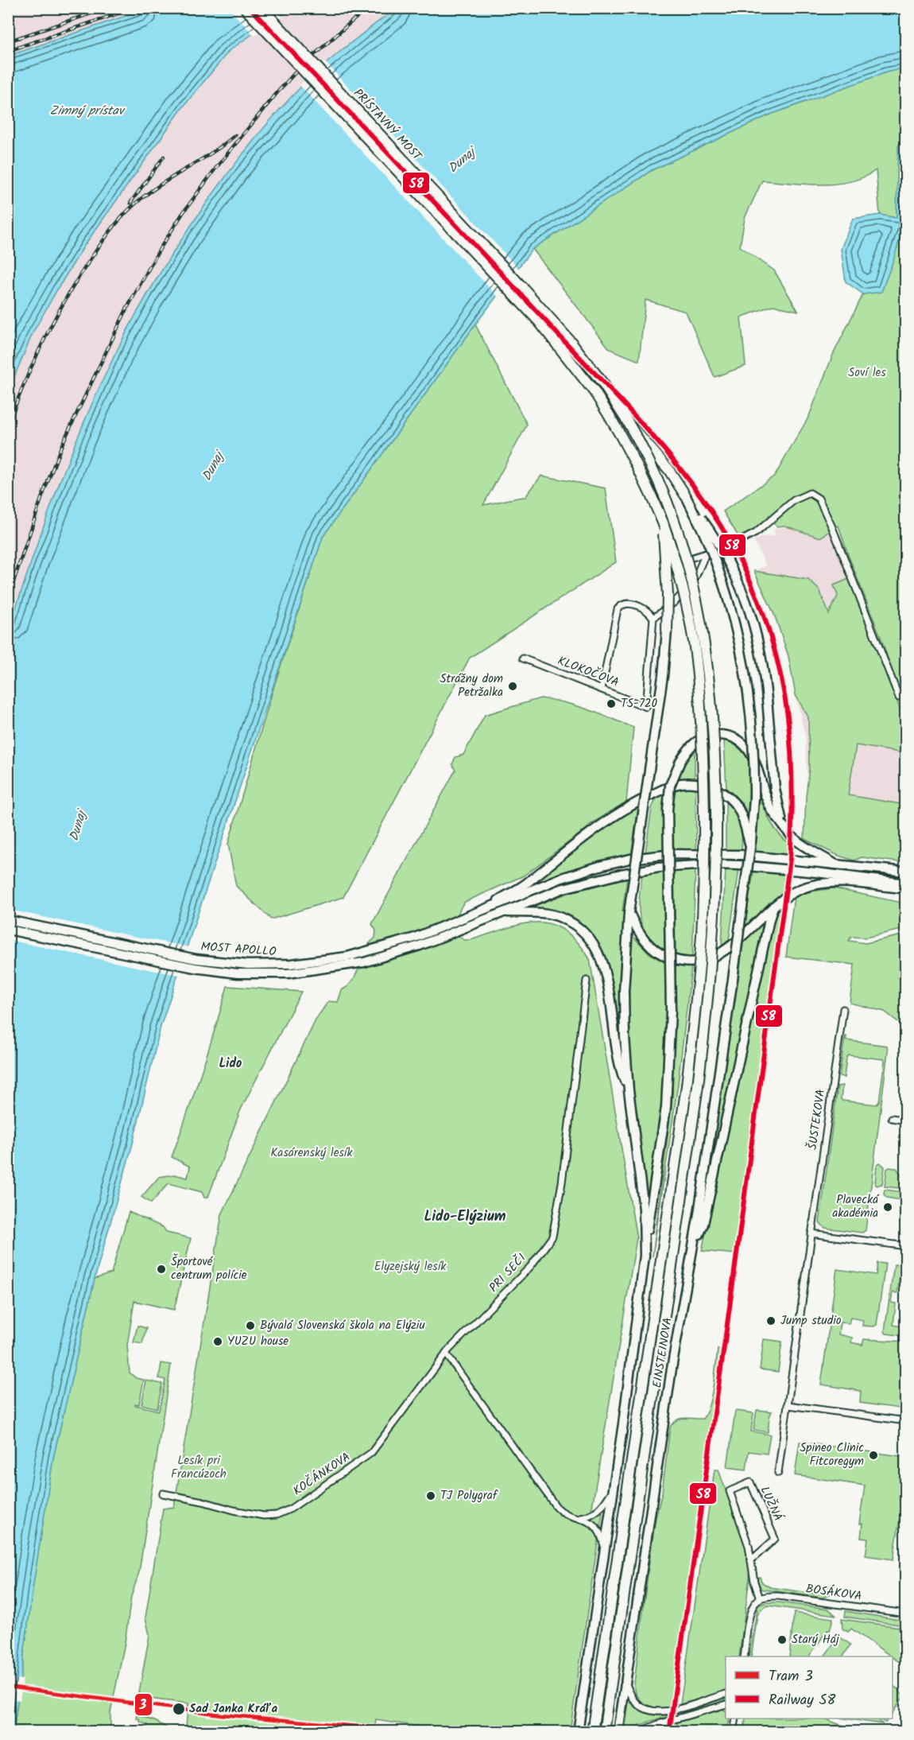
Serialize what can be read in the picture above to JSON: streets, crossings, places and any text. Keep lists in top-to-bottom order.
{
  "streets": {
    "highway": ["PRÍSTAVNÝ MOST"],
    "main road": ["MOST APOLLO", "EINSTEINOVA"],
    "street": [
      "KLOKOČOVA",
      "ŠUSTEKOVA",
      "PRI SEČI",
      "KOČÁNKOVA",
      "LUŽNÁ",
      "BOSÁKOVA"
    ]
  },
  "crossings": [
    ["ŠUSTEKOVA", "LUŽNÁ"],
    ["PRI SEČI", "KOČÁNKOVA"],
    ["LUŽNÁ", "BOSÁKOVA"]
  ],
  "districts": ["Lido", "Lido-Elýzium"],
  "water": ["Zimný prístav", "Dunaj"],
  "parks": [
    "Soví les",
    "Kasárenský lesík",
    "Elyzejský lesík",
    "Lesík pri Francúzoch"
  ],
  "places": [
    "Strážny dom Petržalka",
    "TS-720",
    "Plavecká akadémia",
    "Športové centrum polície",
    "Jump studio",
    "Bývalá Slovenská škola na Elýziu",
    "YUZU house",
    "Spineo Clinic Fitcoregym",
    "TJ Polygraf",
    "Starý Háj",
    "Sad Janka Kráľa"
  ],
  "lines": ["rail line S8", "tram line 3"],
  "legend": ["Tram 3", "Railway S8"]
}
